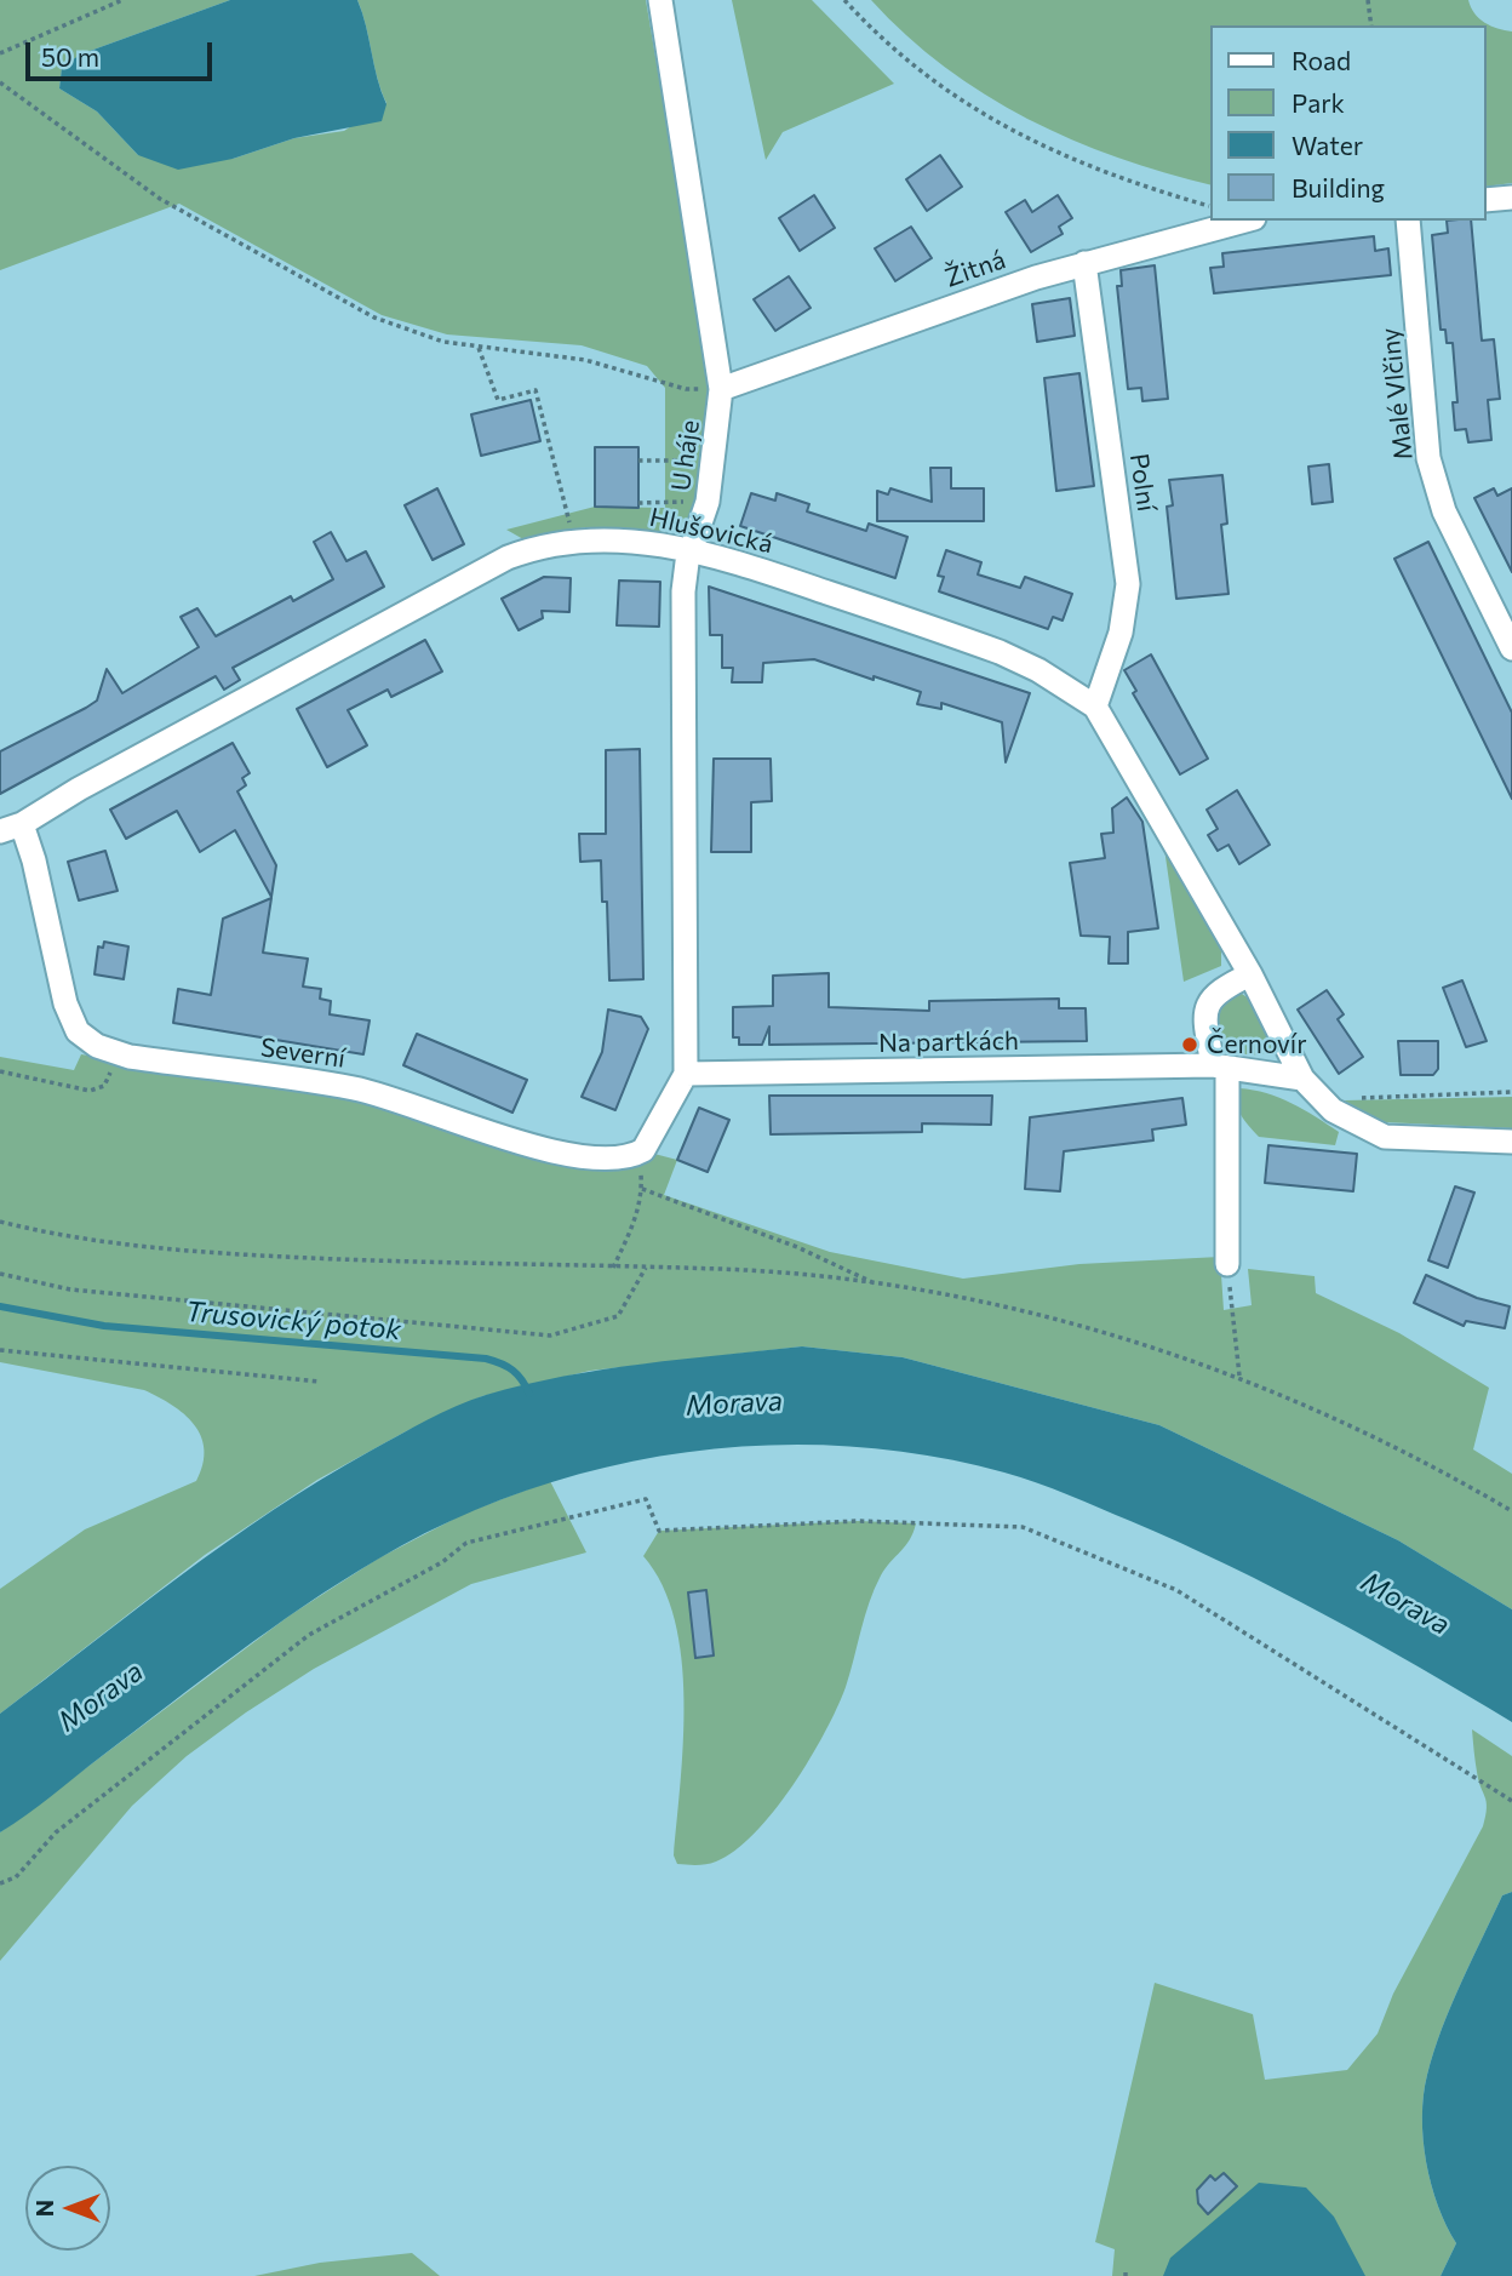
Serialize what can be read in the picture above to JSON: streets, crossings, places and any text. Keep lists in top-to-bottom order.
{
  "streets": {
    "street": [
      "Žitná",
      "Malé Vlčiny",
      "U háje",
      "Polní",
      "Hlušovická",
      "Na partkách",
      "Severní"
    ]
  },
  "crossings": [
    ["Žitná", "U háje"],
    ["Žitná", "Polní"],
    ["U háje", "Hlušovická"],
    ["U háje", "Na partkách"],
    ["Polní", "Hlušovická"],
    ["Hlušovická", "Na partkách"],
    ["Hlušovická", "Severní"]
  ],
  "water": ["Trusovický potok", "Morava"],
  "places": ["Černovír"],
  "legend": [
    "Road",
    "Park",
    "Water",
    "Building"
  ],
  "scale_bar": "50 m",
  "north": "left"
}
